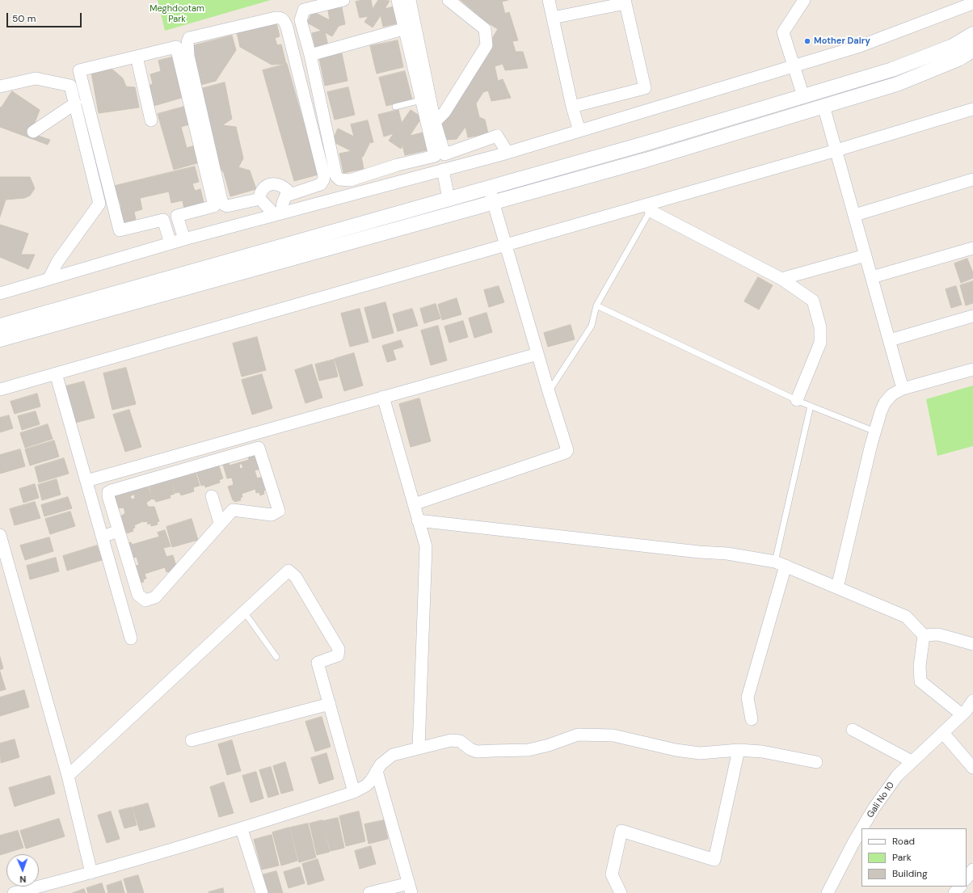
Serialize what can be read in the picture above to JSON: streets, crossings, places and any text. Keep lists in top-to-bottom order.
{
  "streets": {
    "street": ["Gali No 10"]
  },
  "parks": ["Meghdootam Park"],
  "places": ["Mother Dairy"],
  "legend": ["Road", "Park", "Building"],
  "scale_bar": "50 m",
  "north": "bottom"
}
